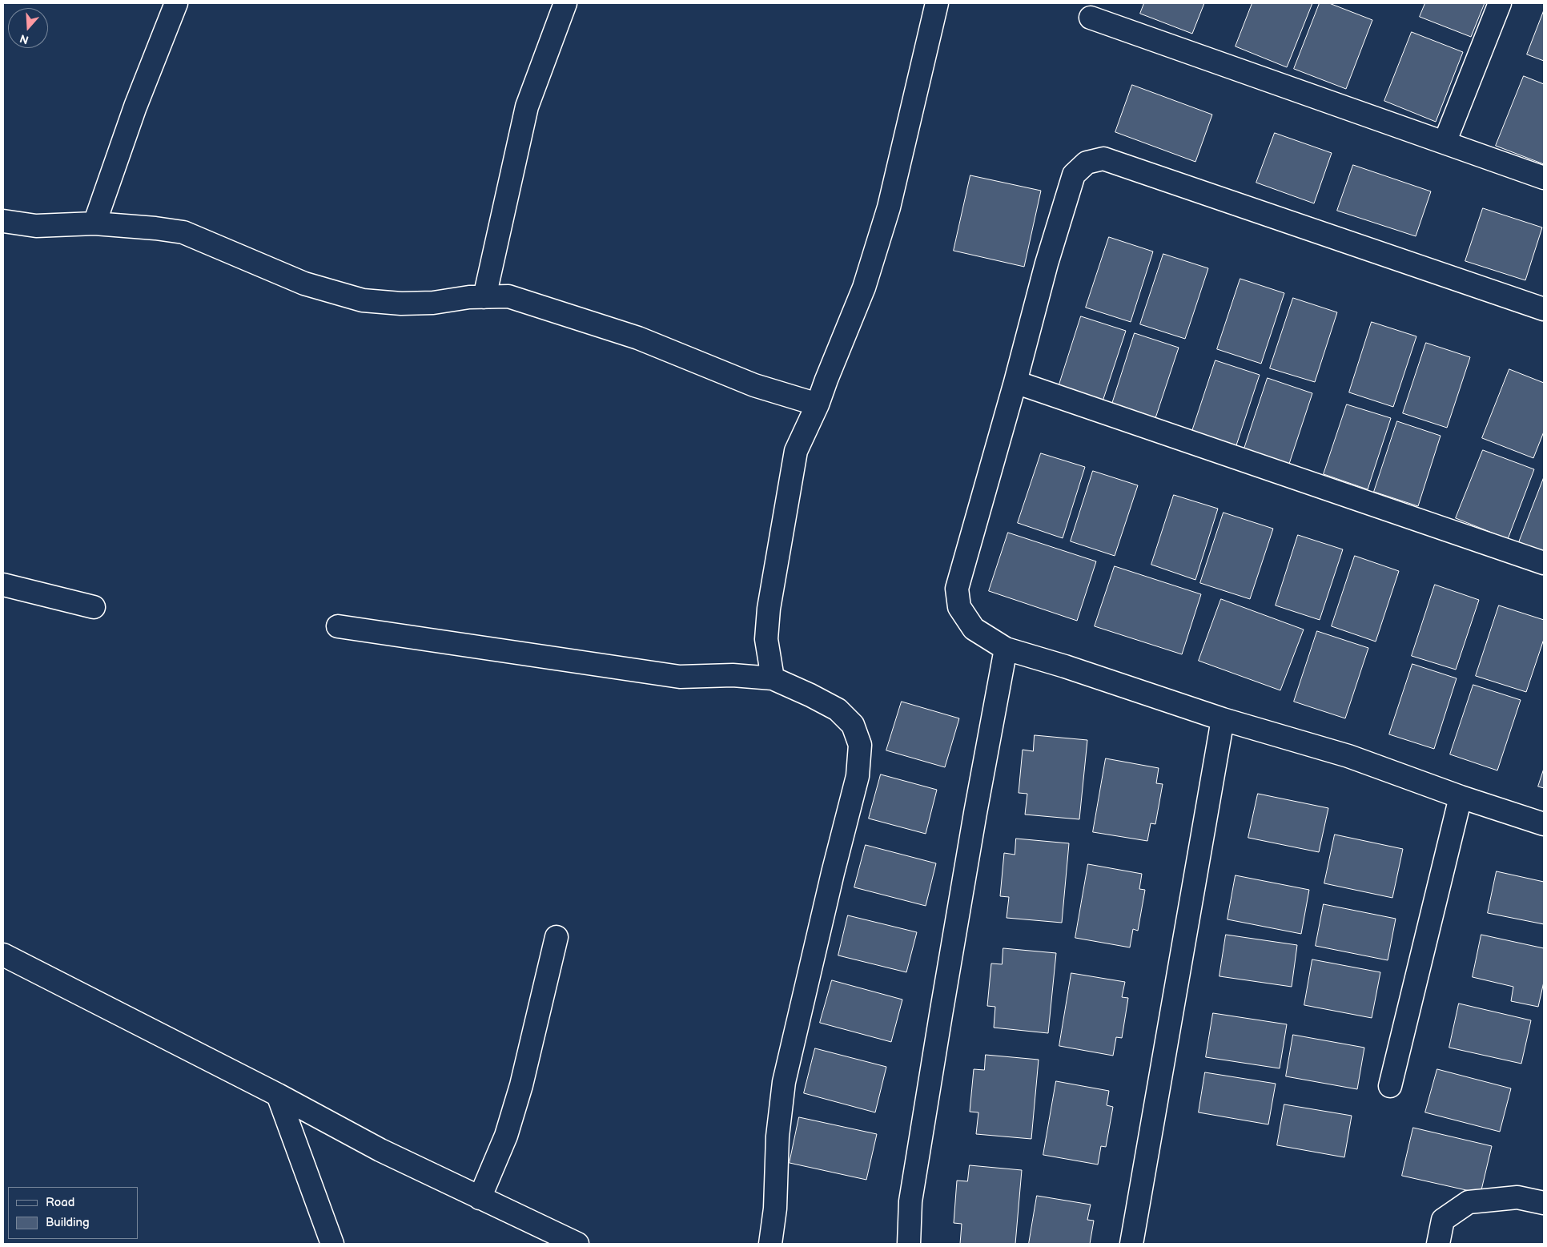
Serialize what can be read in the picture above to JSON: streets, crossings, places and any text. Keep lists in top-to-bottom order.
{
  "legend": ["Road", "Building"],
  "north": "bottom"
}
